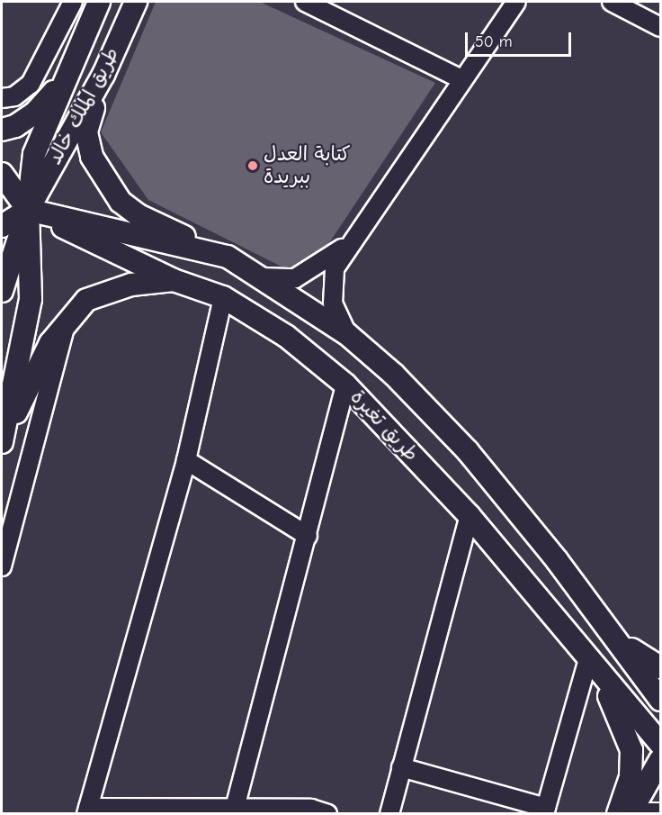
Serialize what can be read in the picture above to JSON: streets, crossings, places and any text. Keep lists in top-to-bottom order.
{
  "streets": {
    "main road": ["طريق الملك خالد", "طريق تغيرة"]
  },
  "crossings": [
    ["طريق الملك خالد", "طريق تغيرة"]
  ],
  "places": ["كتابة العدل ببريدة"],
  "scale_bar": "50 m"
}
